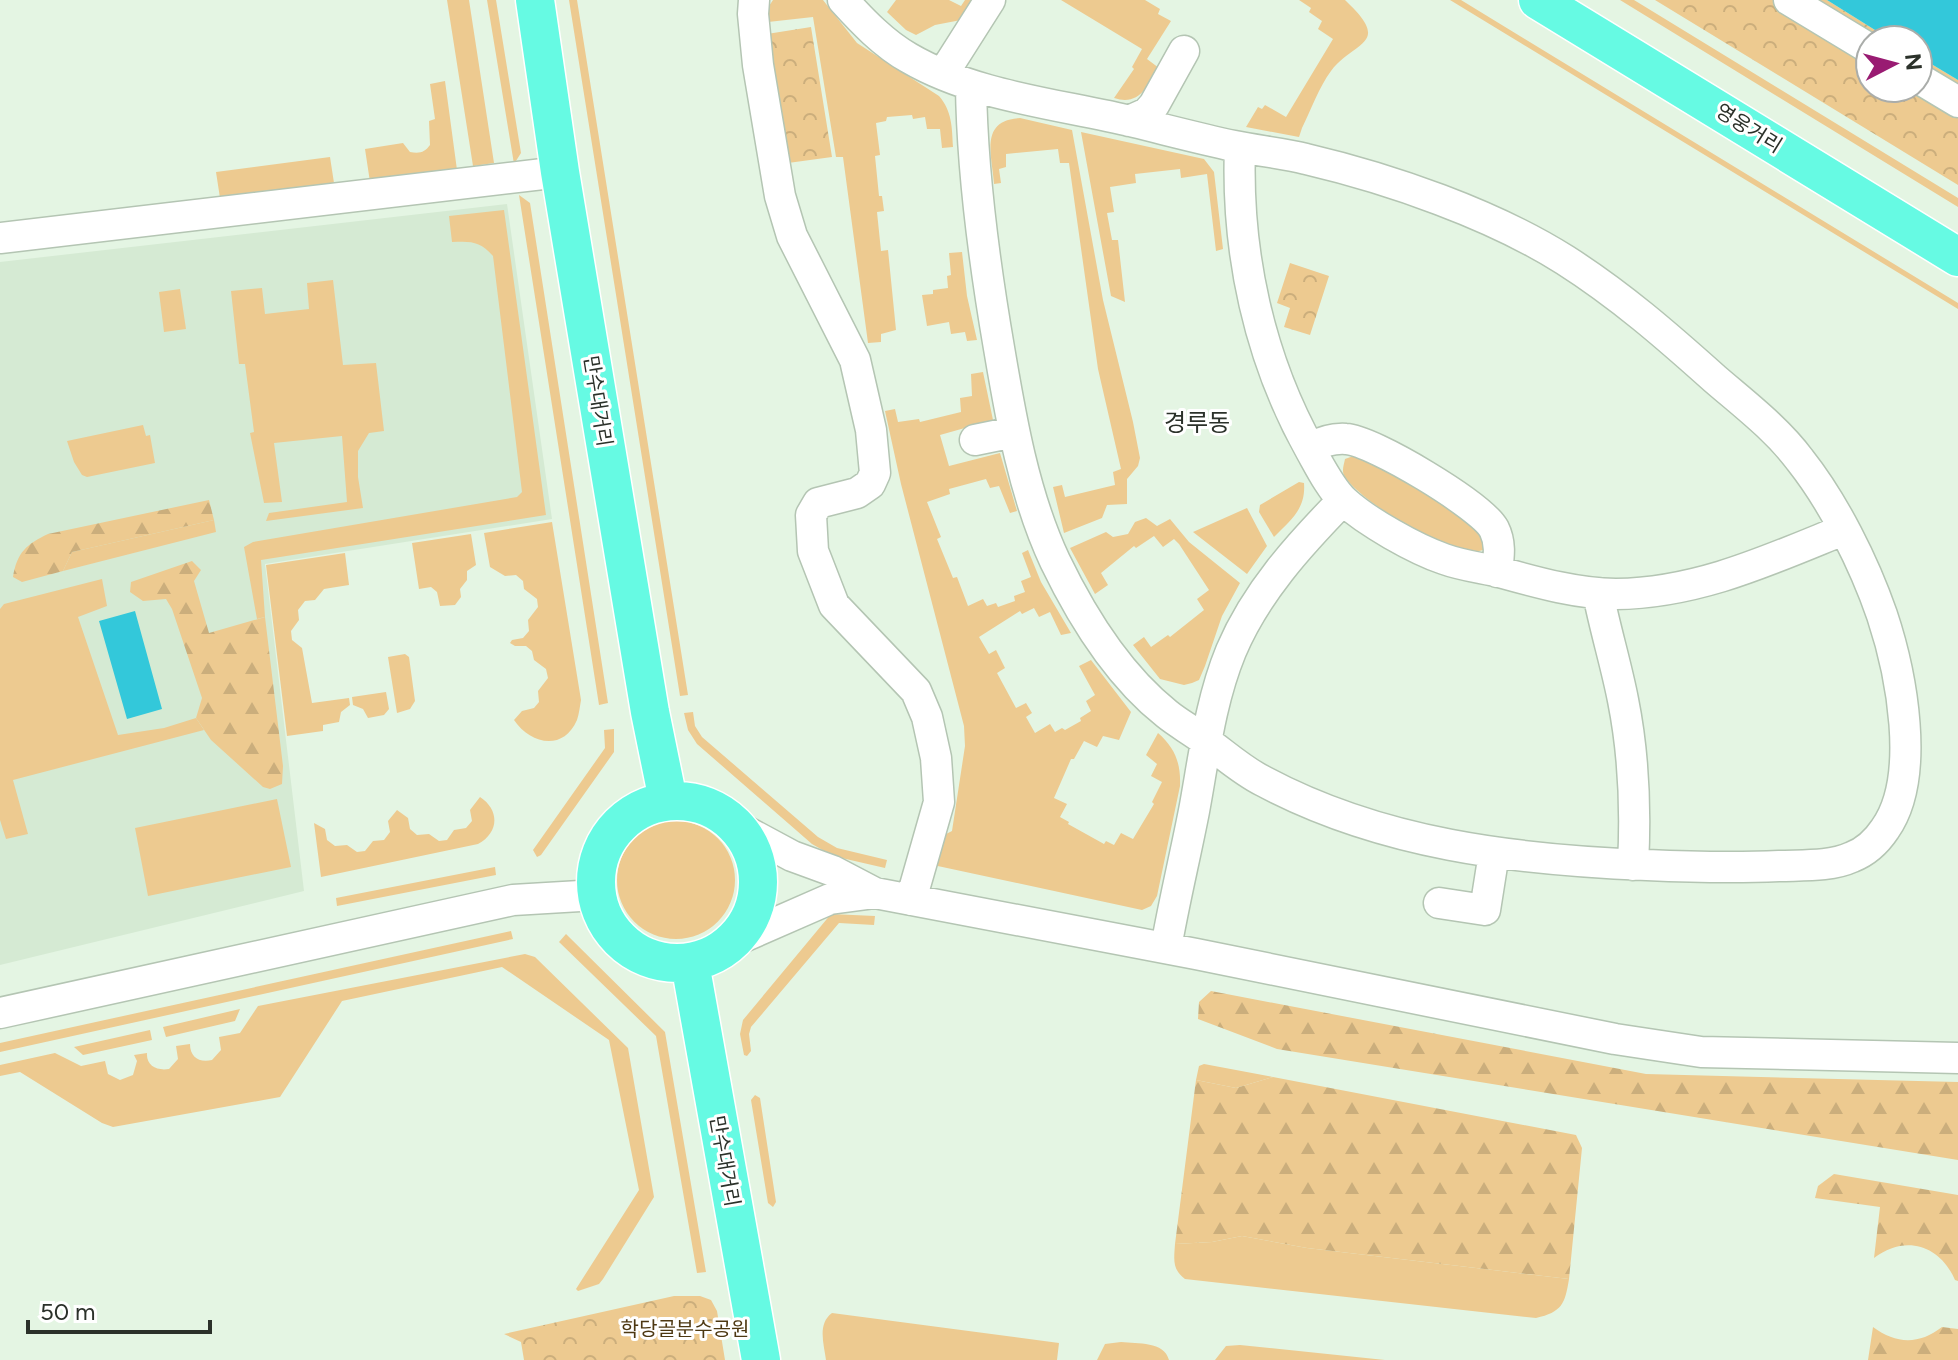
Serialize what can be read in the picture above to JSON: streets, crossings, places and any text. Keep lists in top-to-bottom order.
{
  "streets": {
    "main road": ["영웅거리", "만수대거리"]
  },
  "districts": ["경루동"],
  "parks": ["학당골분수공원"],
  "scale_bar": "50 m",
  "north": "right"
}
